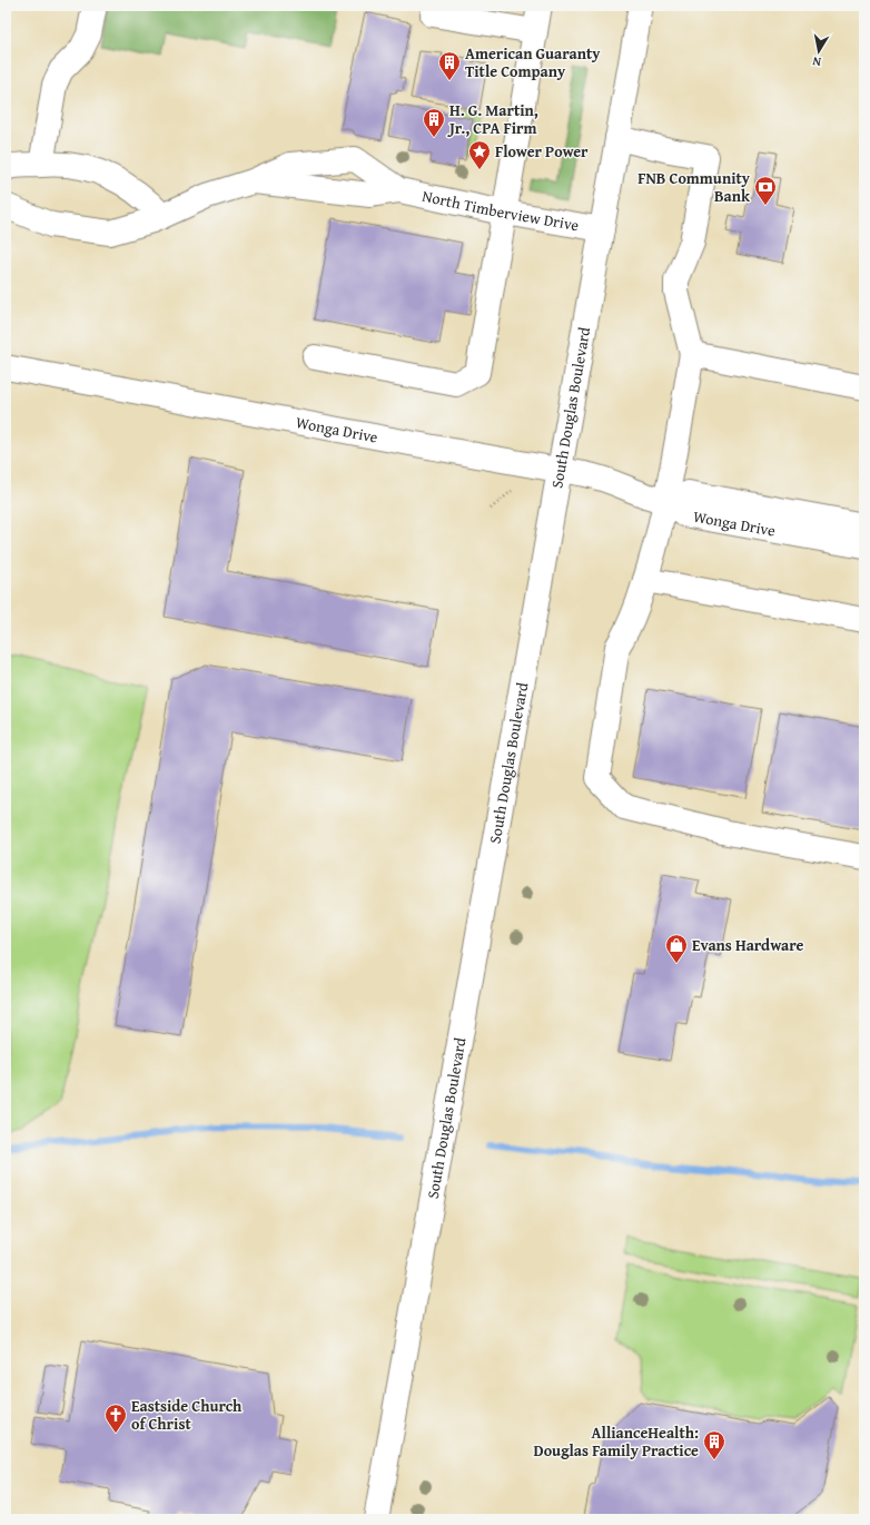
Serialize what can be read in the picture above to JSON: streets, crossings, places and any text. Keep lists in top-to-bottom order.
{
  "streets": {
    "main road": ["North Timberview Drive", "South Douglas Boulevard", "Wonga Drive"]
  },
  "crossings": [
    ["North Timberview Drive", "South Douglas Boulevard"],
    ["South Douglas Boulevard", "Wonga Drive"]
  ],
  "places": {
    "building": ["American Guaranty Title Company", "H. G. Martin, Jr., CPA Firm", "AllianceHealth: Douglas Family Practice"],
    "place": ["Flower Power"],
    "bank": ["FNB Community Bank"],
    "shop": ["Evans Hardware"],
    "church": ["Eastside Church of Christ"]
  },
  "north": "bottom"
}
